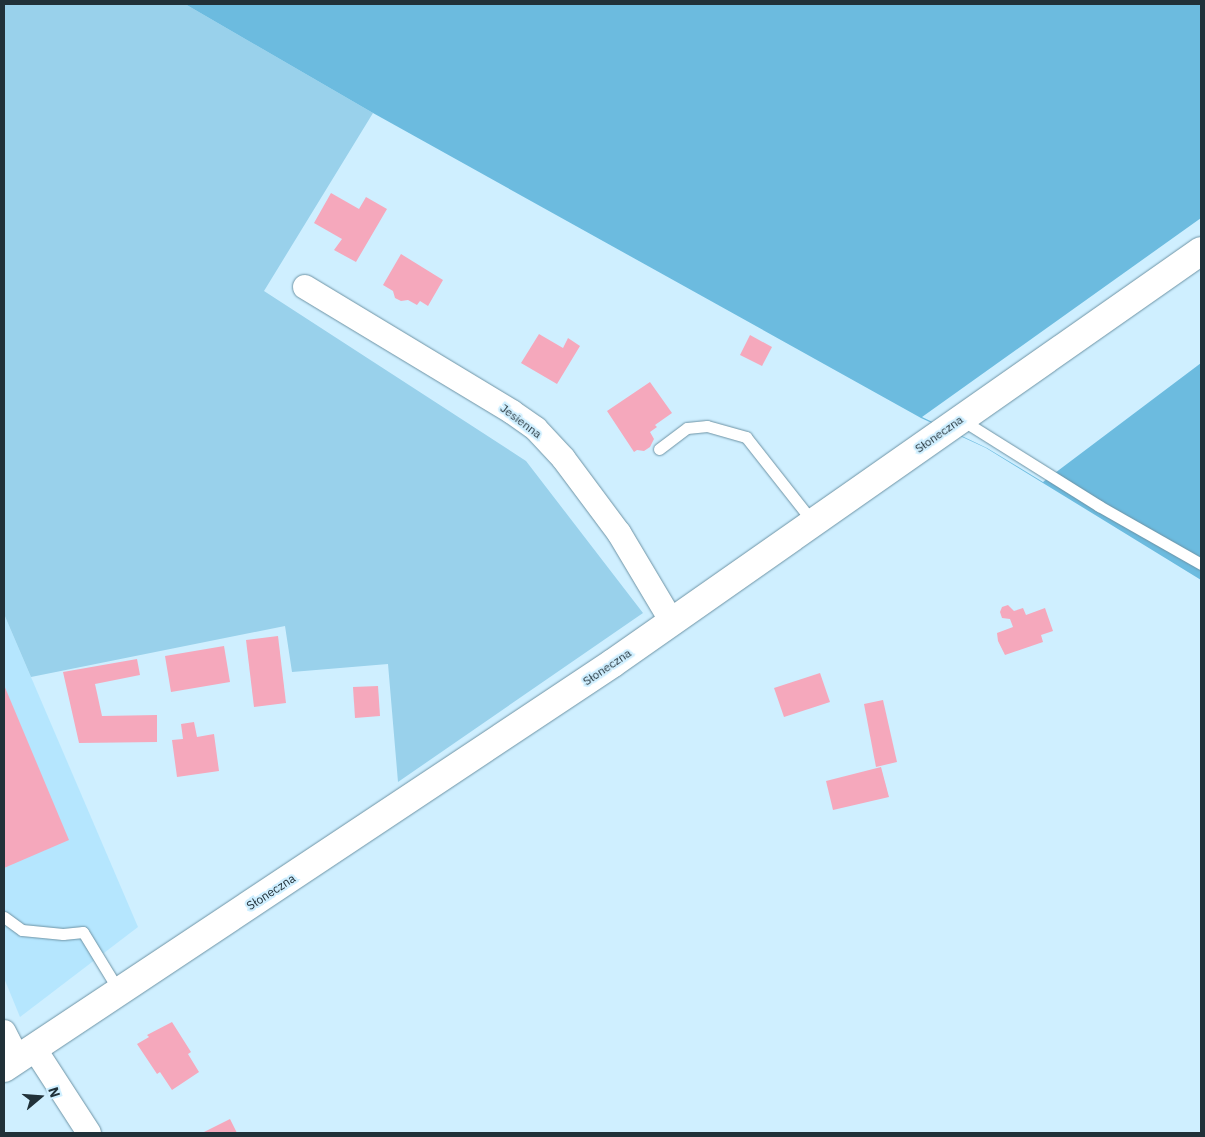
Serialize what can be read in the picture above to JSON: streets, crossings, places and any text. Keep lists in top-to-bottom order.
{
  "streets": {
    "street": ["Jesienna", "Słoneczna"]
  },
  "crossings": [
    ["Jesienna", "Słoneczna"]
  ],
  "north": "right"
}
